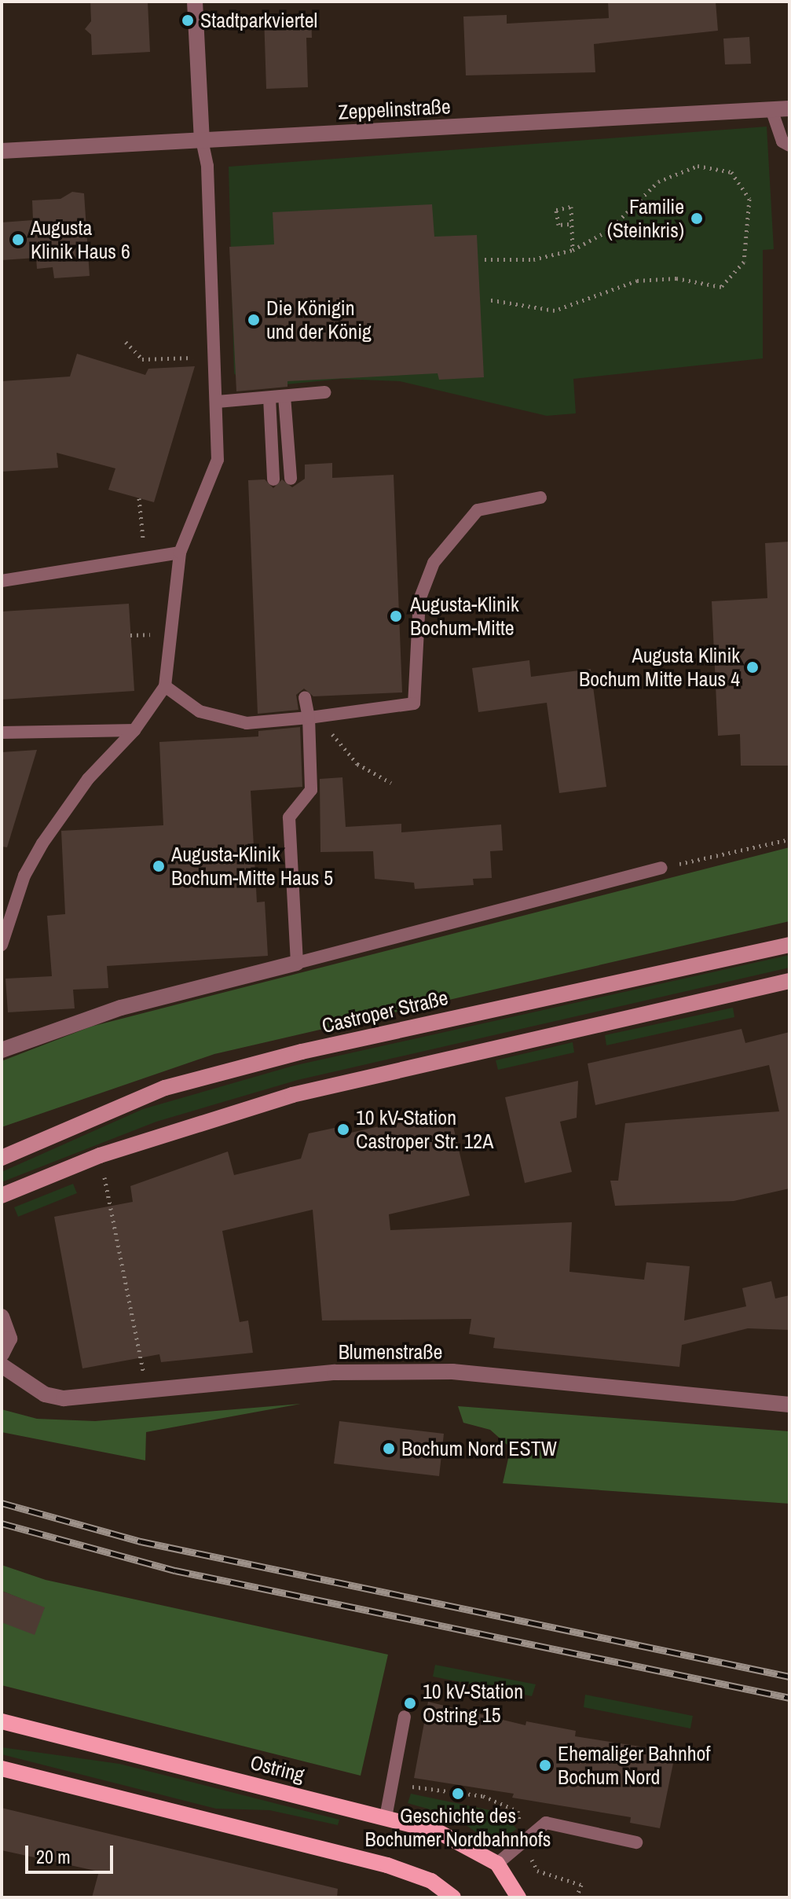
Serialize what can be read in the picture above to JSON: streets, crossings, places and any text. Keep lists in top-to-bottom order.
{
  "streets": {
    "main road": ["Castroper Straße", "Ostring"],
    "street": ["Zeppelinstraße", "Blumenstraße"]
  },
  "places": [
    "Stadtparkviertel",
    "Familie (Steinkris)",
    "Augusta Klinik Haus 6",
    "Die Königin und der König",
    "Augusta-Klinik Bochum-Mitte",
    "Augusta Klinik Bochum Mitte Haus 4",
    "Augusta-Klinik Bochum-Mitte Haus 5",
    "10 kV-Station Castroper Str. 12A",
    "Bochum Nord ESTW",
    "10 kV-Station Ostring 15",
    "Ehemaliger Bahnhof Bochum Nord",
    "Geschichte des Bochumer Nordbahnhofs"
  ],
  "scale_bar": "20 m"
}
